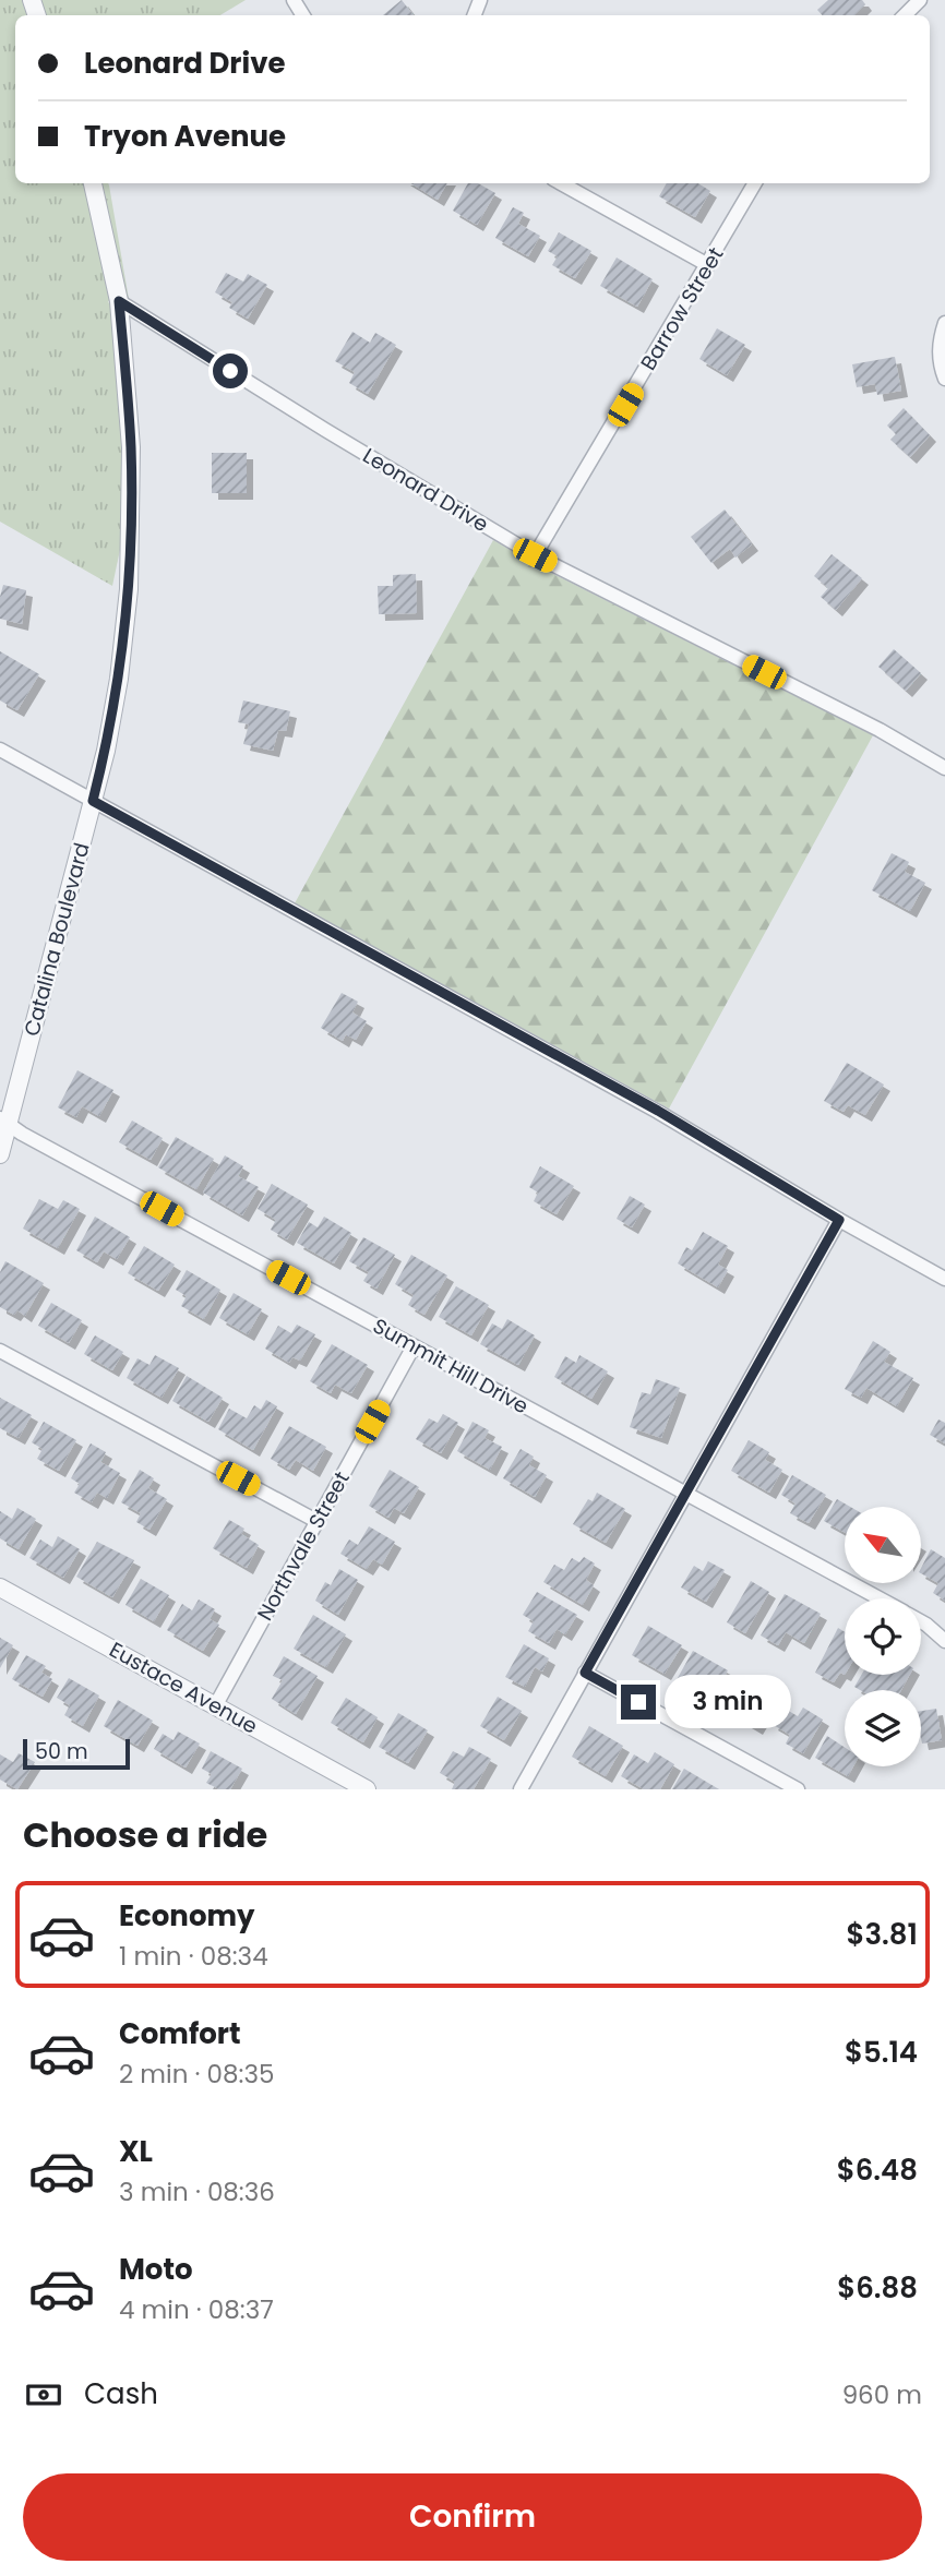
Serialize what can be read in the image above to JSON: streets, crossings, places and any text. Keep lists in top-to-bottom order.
{
  "streets": {
    "street": [
      "Barrow Street",
      "Leonard Drive",
      "Catalina Boulevard",
      "Summit Hill Drive",
      "Northvale Street",
      "Eustace Avenue"
    ]
  },
  "crossings": [
    ["Barrow Street", "Leonard Drive"],
    ["Leonard Drive", "Catalina Boulevard"],
    ["Catalina Boulevard", "Summit Hill Drive"],
    ["Summit Hill Drive", "Northvale Street"],
    ["Northvale Street", "Eustace Avenue"]
  ],
  "scale_bar": "50 m",
  "north": "top left",
  "page": {
    "banner": ["Leonard Drive", "Tryon Avenue"],
    "bubble": "3 min",
    "scale": "50 m",
    "heading": "Choose a ride",
    "list": [
      {
        "name": "Economy",
        "note": "1 min · 08:34",
        "value": "$3.81"
      },
      {
        "name": "Comfort",
        "note": "2 min · 08:35",
        "value": "$5.14"
      },
      {
        "name": "XL",
        "note": "3 min · 08:36",
        "value": "$6.48"
      },
      {
        "name": "Moto",
        "note": "4 min · 08:37",
        "value": "$6.88"
      }
    ],
    "pay": ["Cash", "960 m"],
    "buttons": "Confirm"
  }
}
